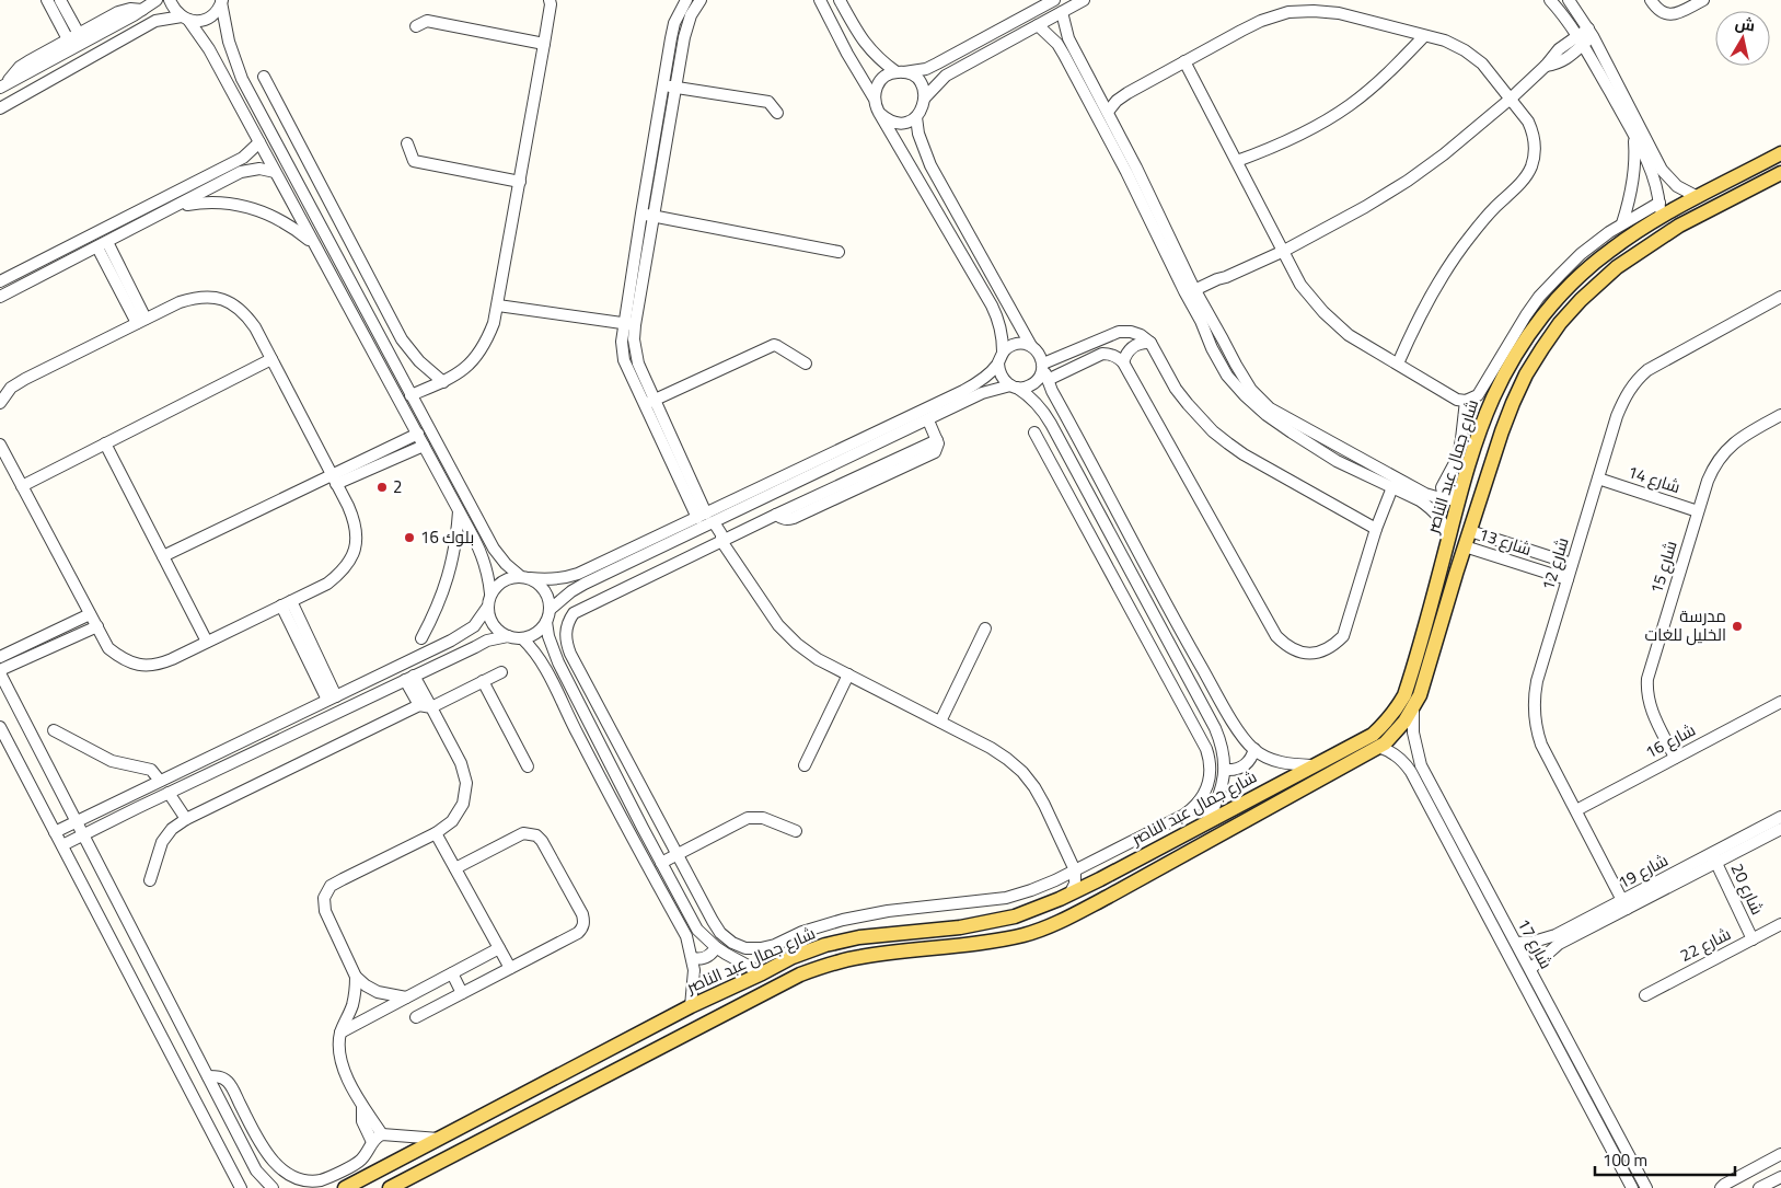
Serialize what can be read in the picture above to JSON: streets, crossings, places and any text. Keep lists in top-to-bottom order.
{
  "streets": {
    "main road": ["شارع جمال عبد الناصر"],
    "street": [
      "شارع 14",
      "شارع 13",
      "شارع 12",
      "شارع 15",
      "شارع 16",
      "شارع 19",
      "شارع 20",
      "شارع 17",
      "شارع 22"
    ]
  },
  "crossings": [
    ["شارع جمال عبد الناصر", "شارع 13"],
    ["شارع جمال عبد الناصر", "شارع 17"],
    ["شارع 14", "شارع 12"],
    ["شارع 14", "شارع 15"],
    ["شارع 13", "شارع 12"],
    ["شارع 12", "شارع 16"],
    ["شارع 12", "شارع 19"],
    ["شارع 15", "شارع 16"],
    ["شارع 19", "شارع 20"],
    ["شارع 19", "شارع 17"],
    ["شارع 20", "شارع 22"]
  ],
  "places": ["2", "بلوك 16", "مدرسة الخليل للغات"],
  "scale_bar": "100 m",
  "north": "top"
}
